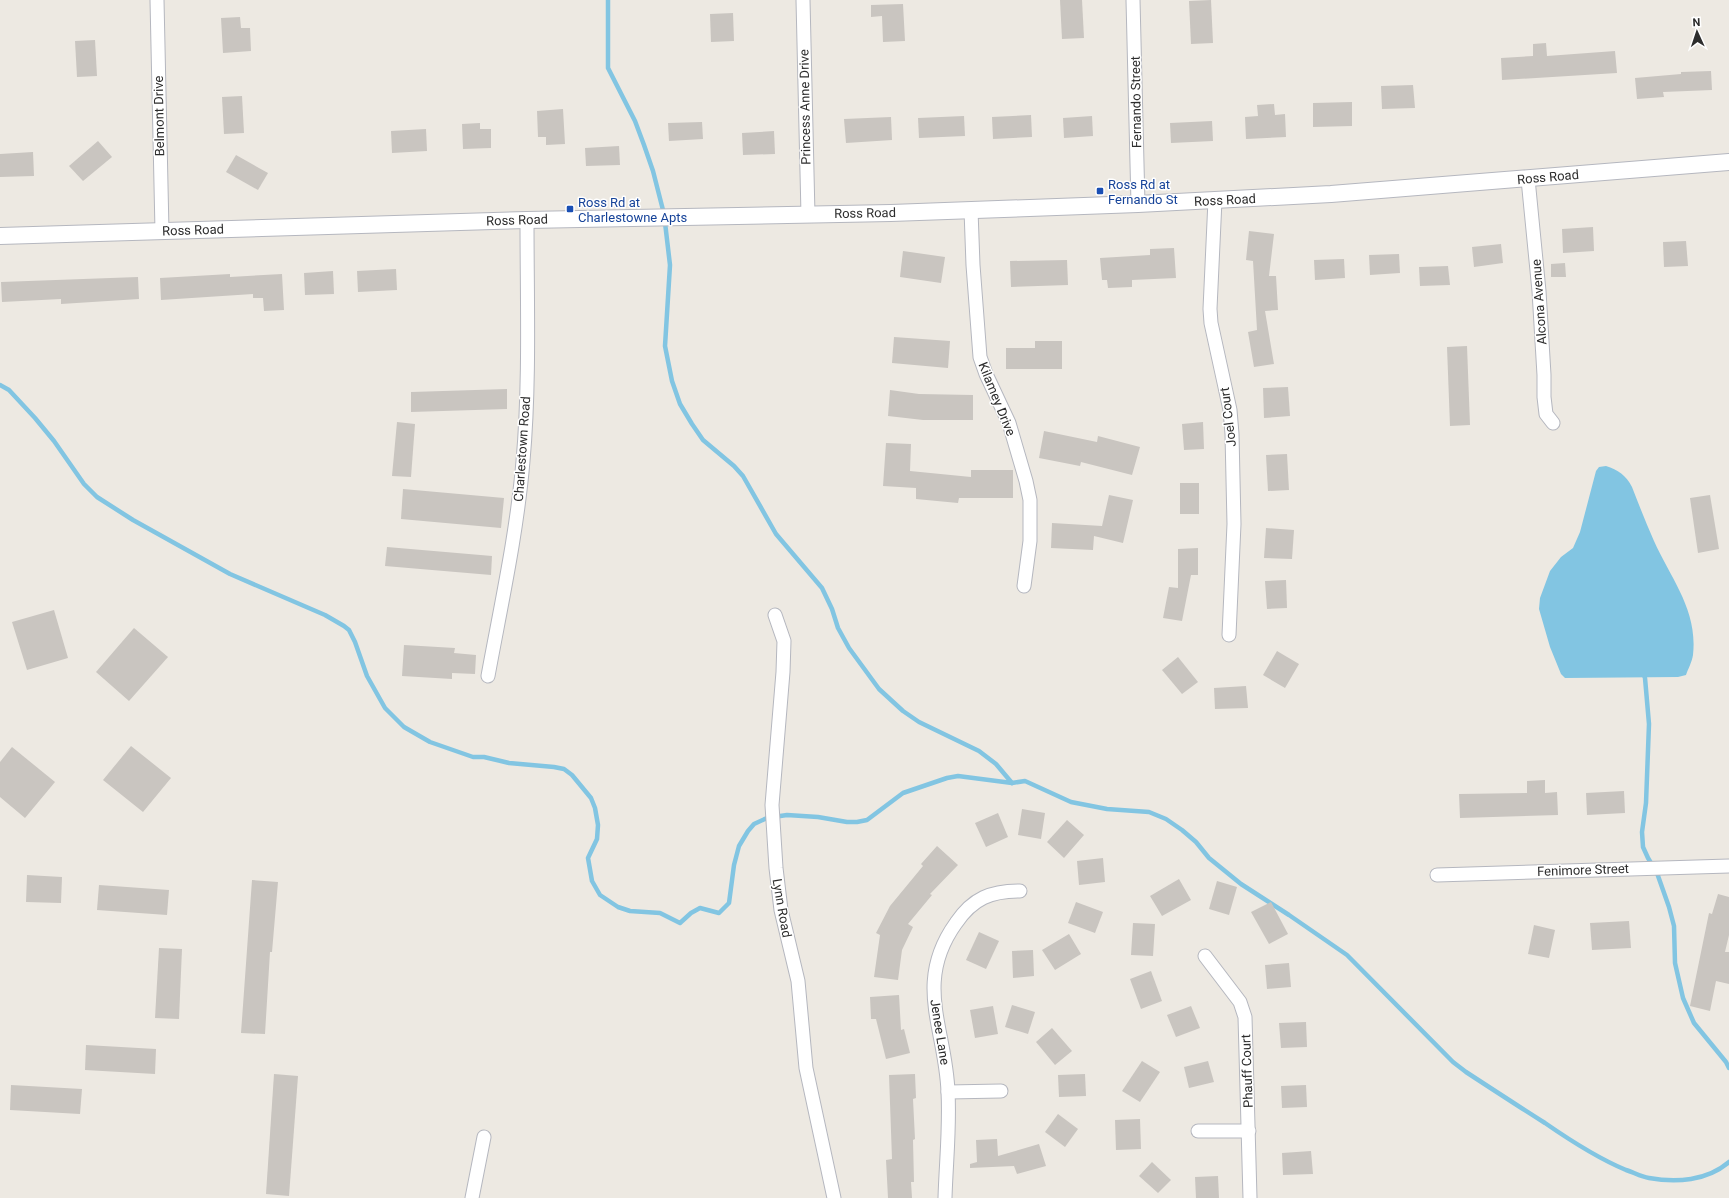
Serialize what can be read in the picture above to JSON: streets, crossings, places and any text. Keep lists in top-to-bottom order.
{
  "streets": {
    "street": [
      "Fernando Street",
      "Princess Anne Drive",
      "Belmont Drive",
      "Ross Road",
      "Alcona Avenue",
      "Kilamey Drive",
      "Joel Court",
      "Charlestown Road",
      "Fenimore Street",
      "Lynn Road",
      "Jenee Lane",
      "Phauff Court"
    ]
  },
  "crossings": [
    ["Fernando Street", "Ross Road"],
    ["Princess Anne Drive", "Ross Road"],
    ["Belmont Drive", "Ross Road"],
    ["Ross Road", "Alcona Avenue"],
    ["Ross Road", "Kilamey Drive"],
    ["Ross Road", "Joel Court"],
    ["Ross Road", "Charlestown Road"]
  ],
  "places": {
    "transit": ["Ross Rd at Fernando St", "Ross Rd at Charlestowne Apts"]
  },
  "north": "top"
}
